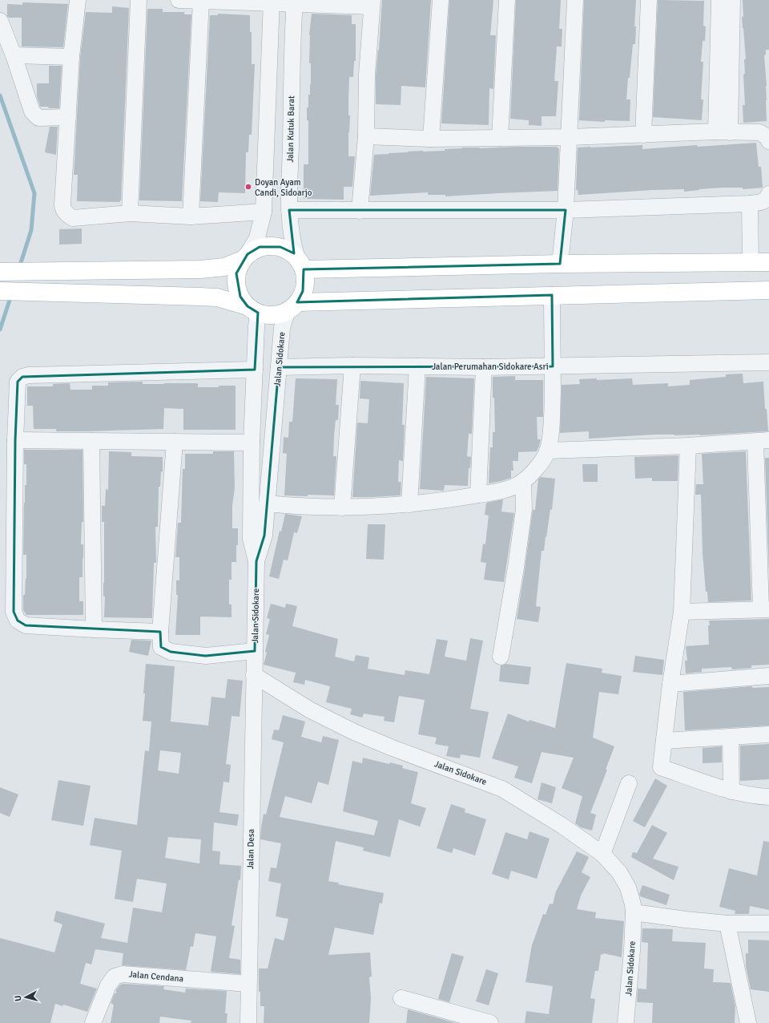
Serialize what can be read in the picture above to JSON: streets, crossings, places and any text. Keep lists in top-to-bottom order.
{
  "streets": {
    "street": [
      "Jalan Kutuk Barat",
      "Jalan Sidokare",
      "Jalan Perumahan Sidokare Asri",
      "Jalan Desa",
      "Jalan Cendana"
    ]
  },
  "crossings": [
    ["Jalan Kutuk Barat", "Jalan Sidokare"],
    ["Jalan Sidokare", "Jalan Perumahan Sidokare Asri"],
    ["Jalan Sidokare", "Jalan Desa"],
    ["Jalan Desa", "Jalan Cendana"]
  ],
  "places": ["Doyan Ayam Candi, Sidoarjo"],
  "north": "left"
}
